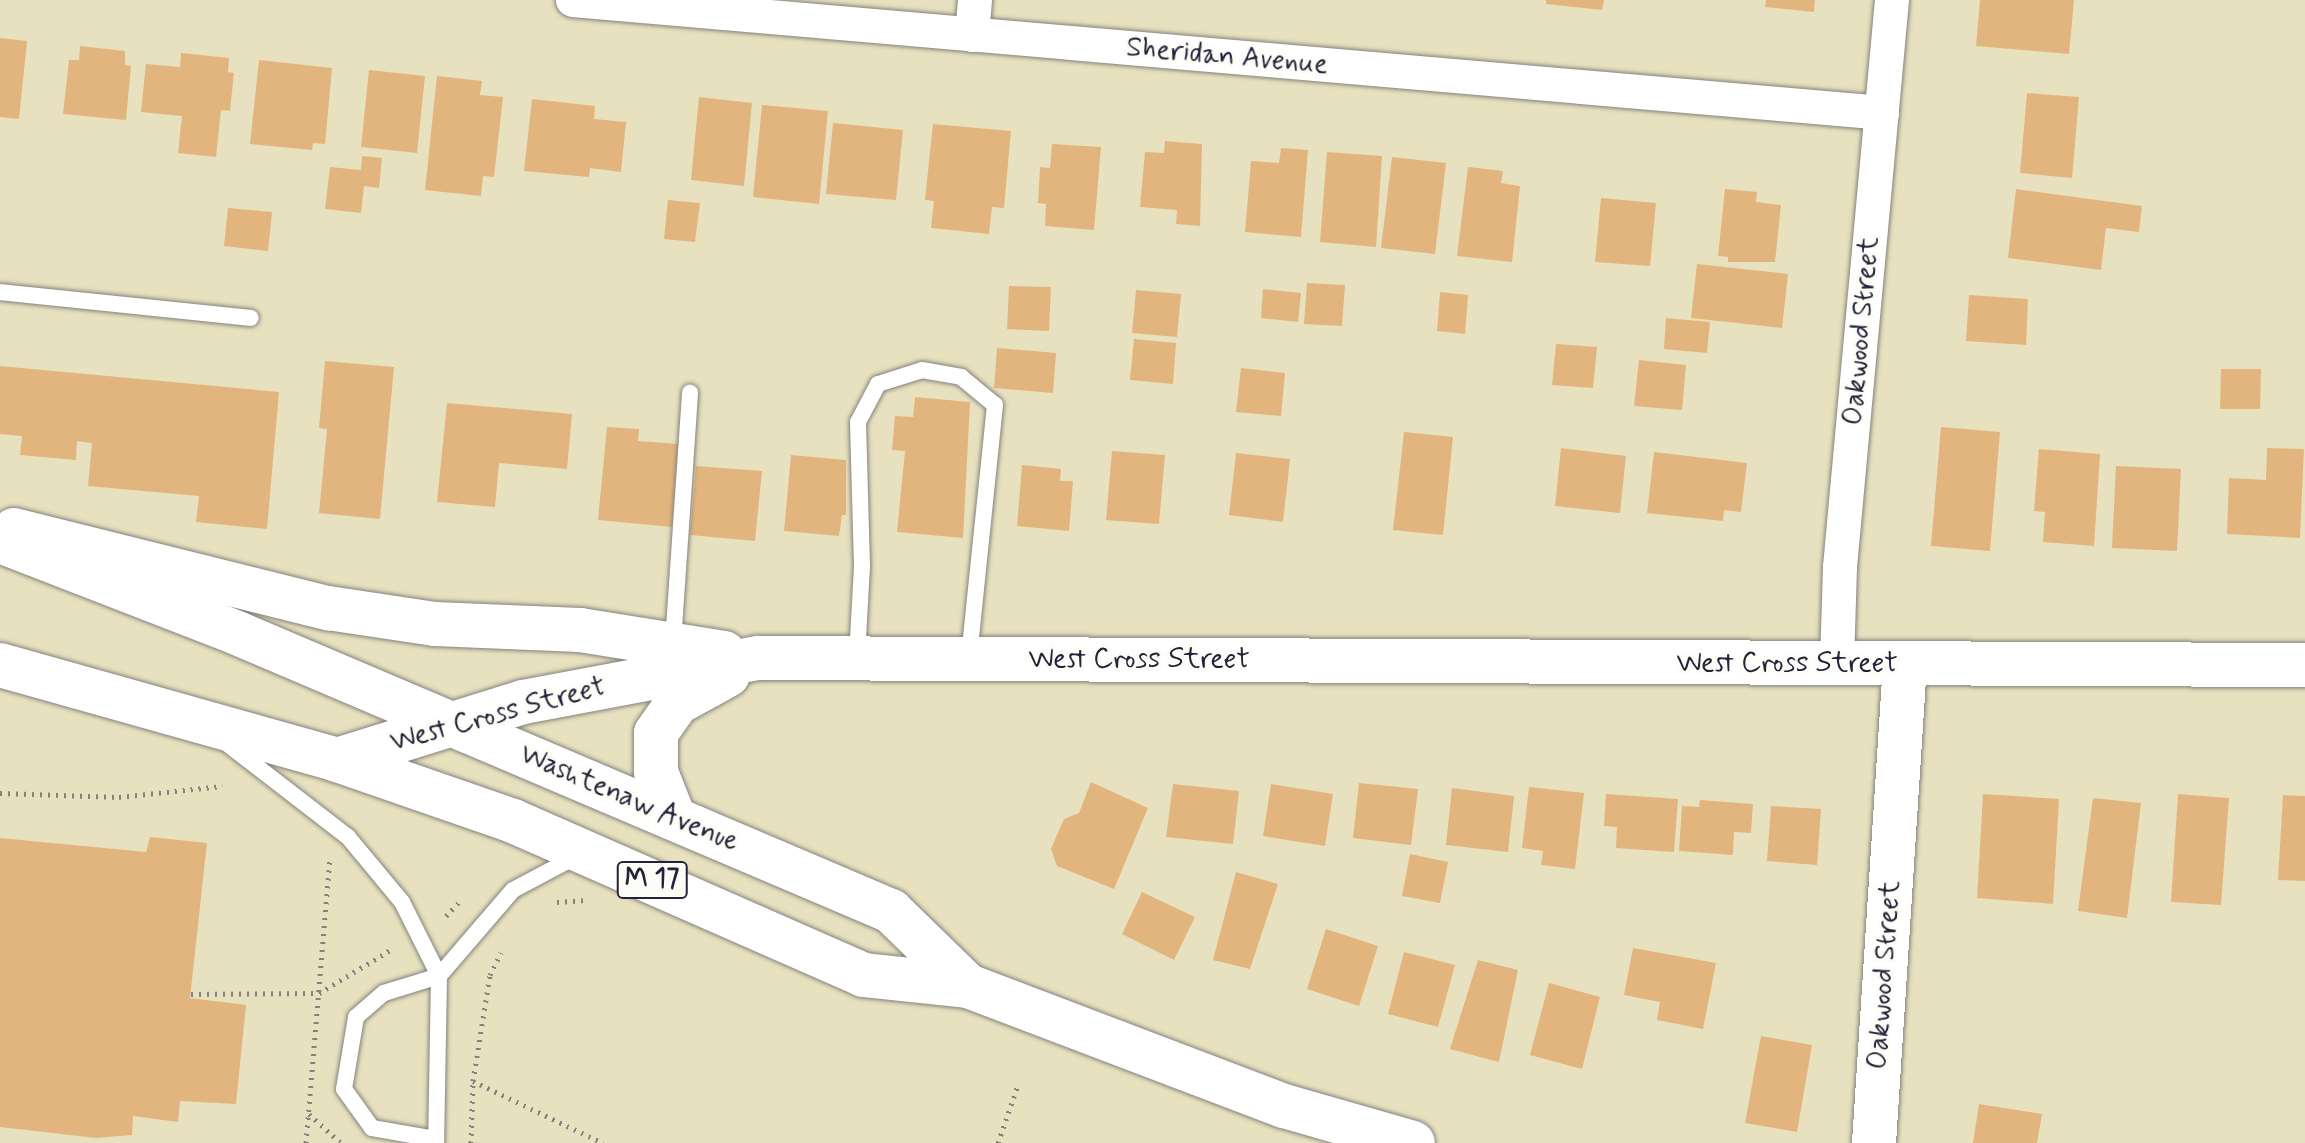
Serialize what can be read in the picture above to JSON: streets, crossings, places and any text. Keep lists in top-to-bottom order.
{
  "streets": {
    "main road": [
      "Oakwood Street",
      "West Cross Street",
      "Washtenaw Avenue",
      "M 17"
    ],
    "street": ["Sheridan Avenue"]
  },
  "crossings": [
    ["Sheridan Avenue", "Oakwood Street"],
    ["Oakwood Street", "West Cross Street"],
    ["West Cross Street", "Washtenaw Avenue"],
    ["West Cross Street", "M 17"],
    ["Washtenaw Avenue", "M 17"]
  ]
}
